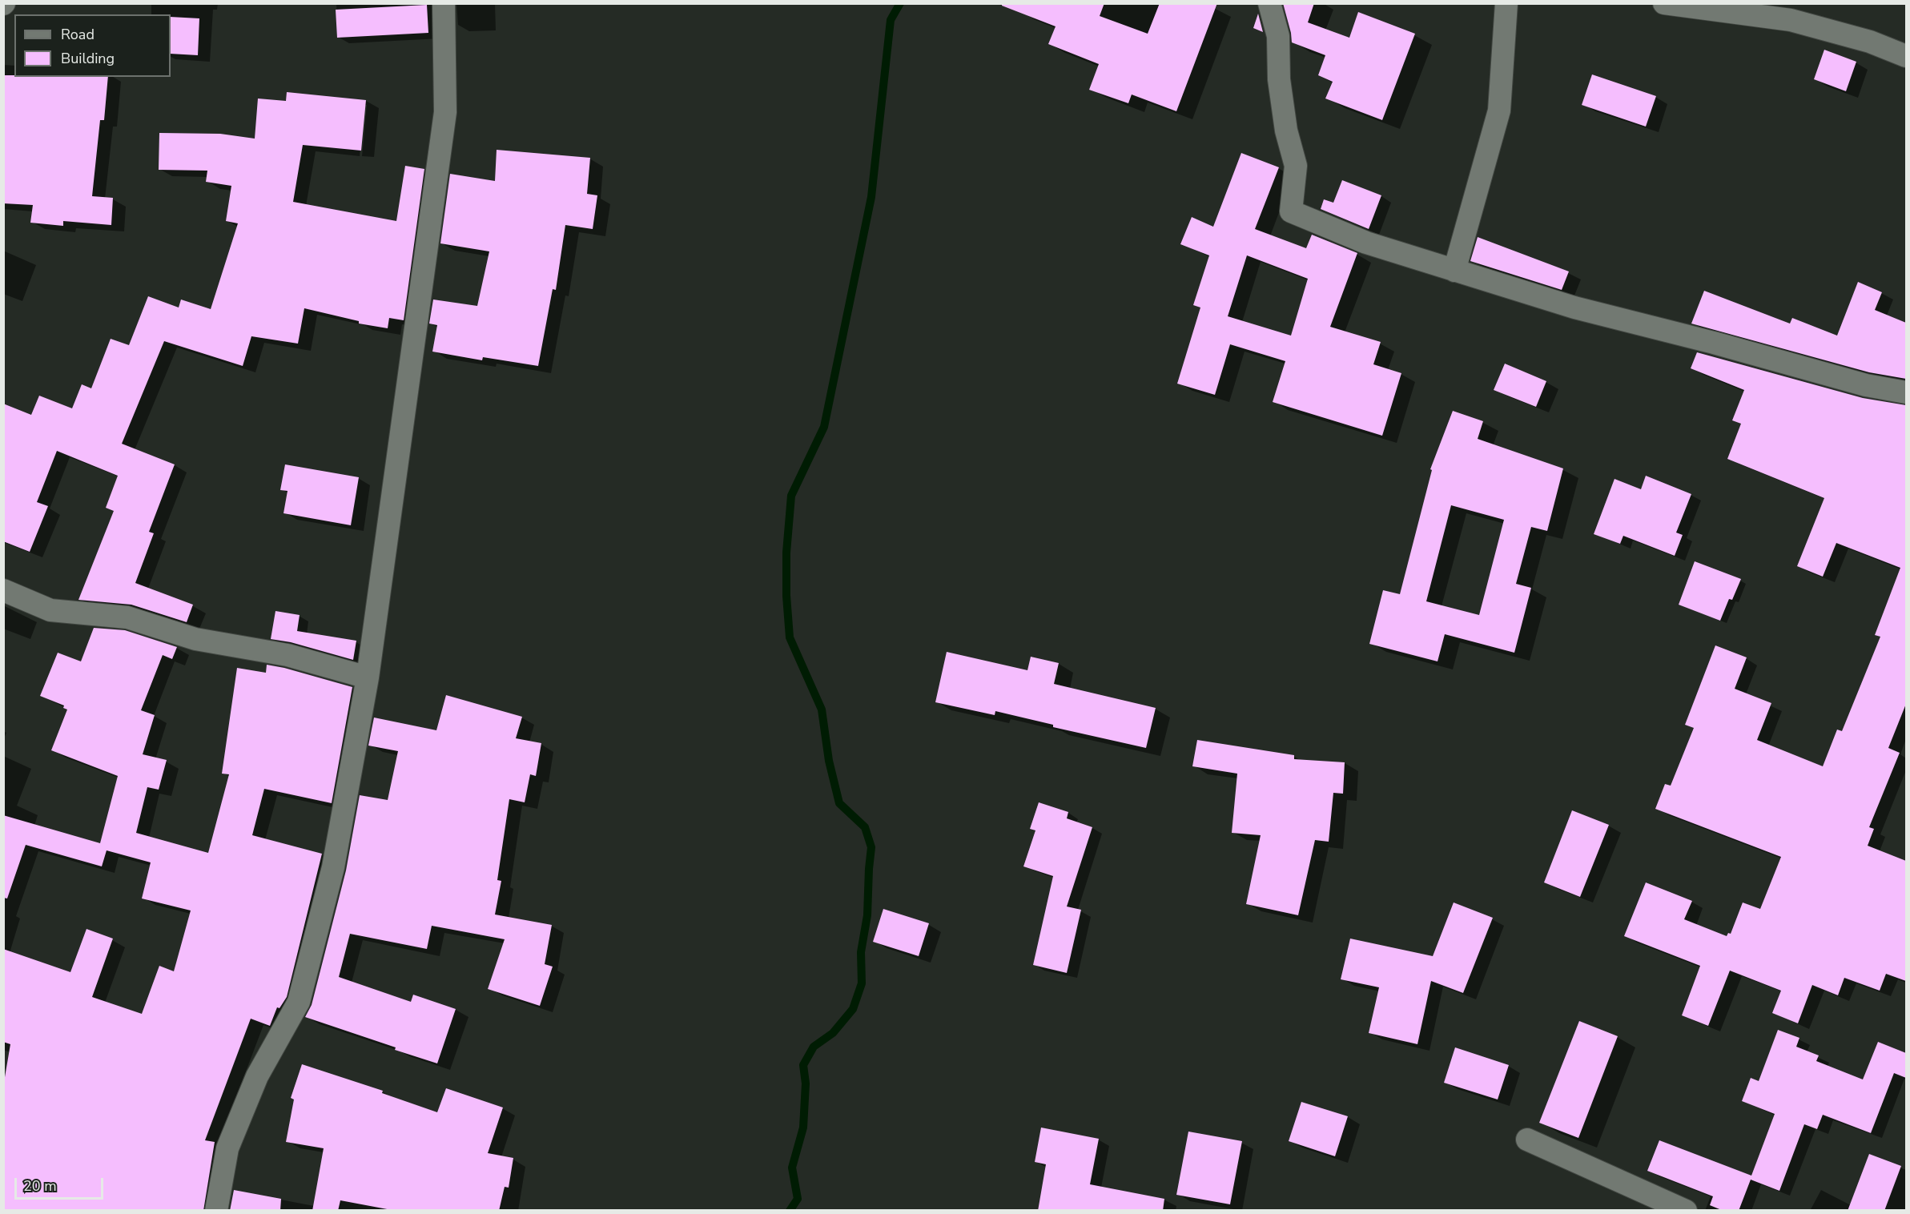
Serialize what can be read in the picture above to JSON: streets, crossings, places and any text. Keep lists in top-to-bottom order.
{
  "legend": ["Road", "Building"],
  "scale_bar": "20 m"
}
